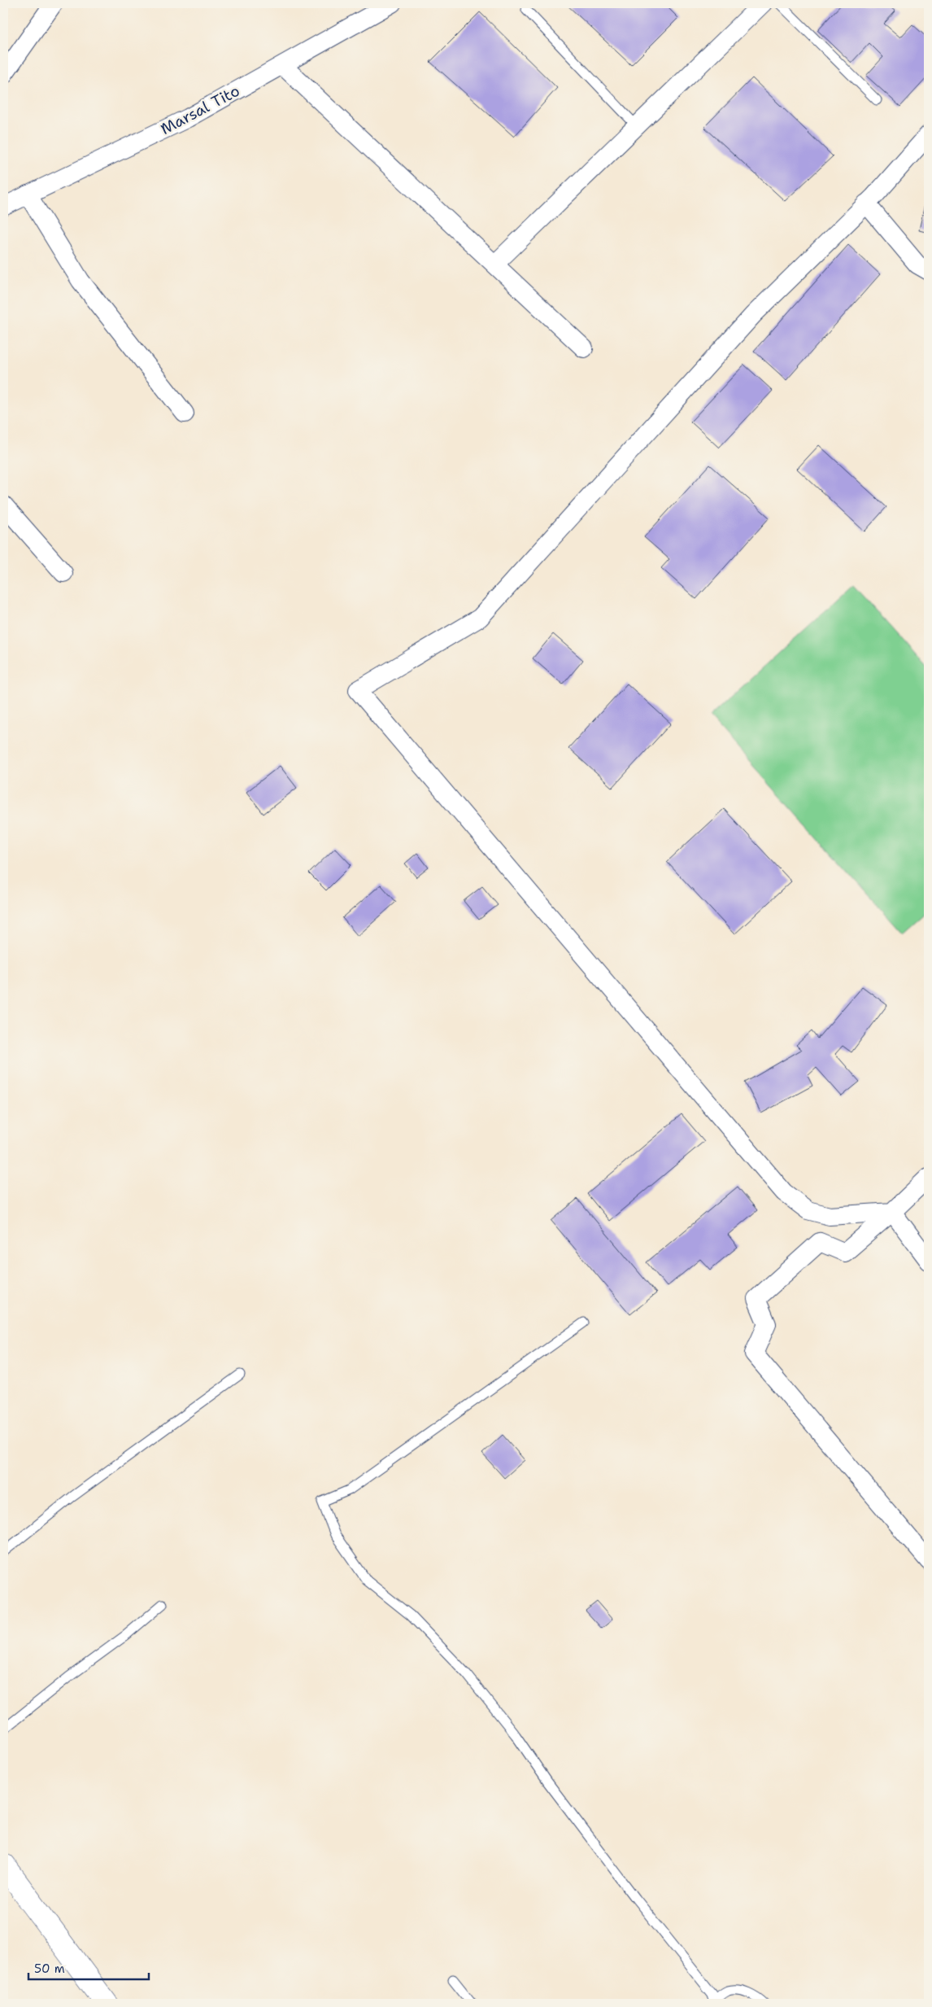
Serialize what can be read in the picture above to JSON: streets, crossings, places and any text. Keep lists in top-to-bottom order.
{
  "streets": {
    "street": ["Marsal Tito"]
  },
  "scale_bar": "50 m"
}
